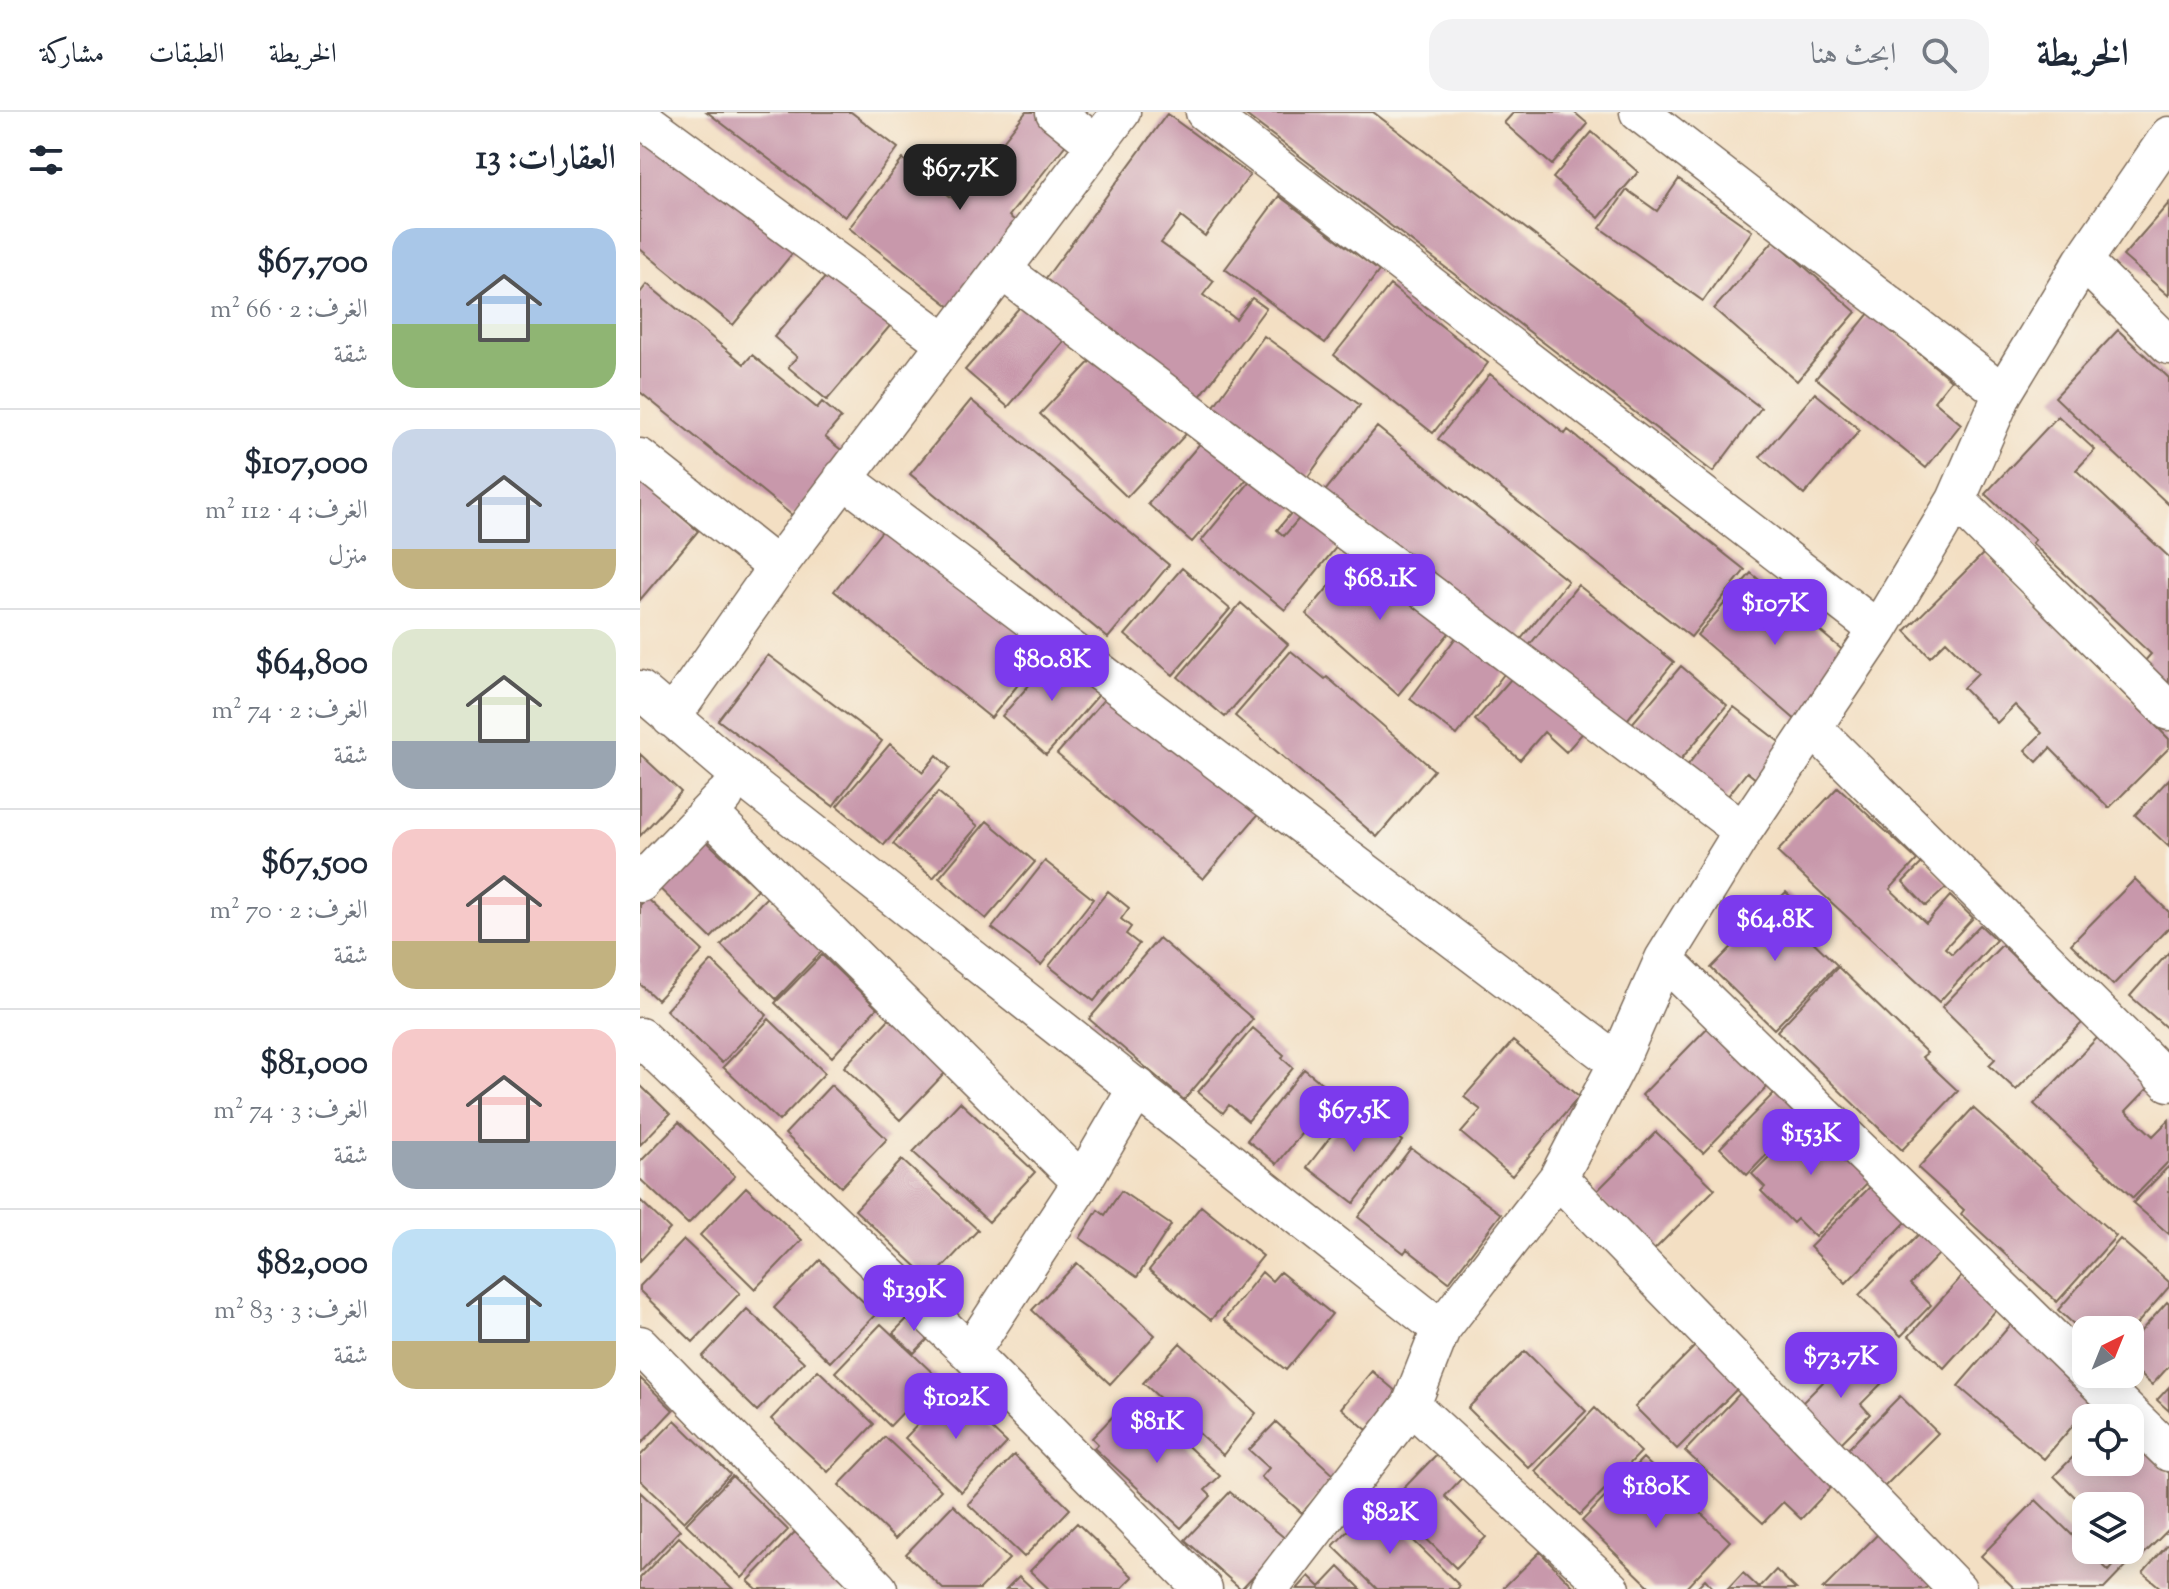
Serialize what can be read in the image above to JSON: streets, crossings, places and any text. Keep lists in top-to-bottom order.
{
  "north": "top right",
  "page": {
    "header": "الخريطة",
    "search": "ابحث هنا",
    "nav": ["الخريطة", "الطبقات", "مشاركة"],
    "heading": "العقارات: 13",
    "price": [
      "$67.7K",
      "$68.1K",
      "$107K",
      "$80.8K",
      "$64.8K",
      "$67.5K",
      "$153K",
      "$139K",
      "$73.7K",
      "$102K",
      "$81K",
      "$180K",
      "$82K"
    ],
    "list": [
      {
        "name": "$67,700",
        "note": "الغرف: 2 · 66 m² · شقة"
      },
      {
        "name": "$107,000",
        "note": "الغرف: 4 · 112 m² · منزل"
      },
      {
        "name": "$64,800",
        "note": "الغرف: 2 · 74 m² · شقة"
      },
      {
        "name": "$67,500",
        "note": "الغرف: 2 · 70 m² · شقة"
      },
      {
        "name": "$81,000",
        "note": "الغرف: 3 · 74 m² · شقة"
      },
      {
        "name": "$82,000",
        "note": "الغرف: 3 · 83 m² · شقة"
      }
    ]
  }
}
